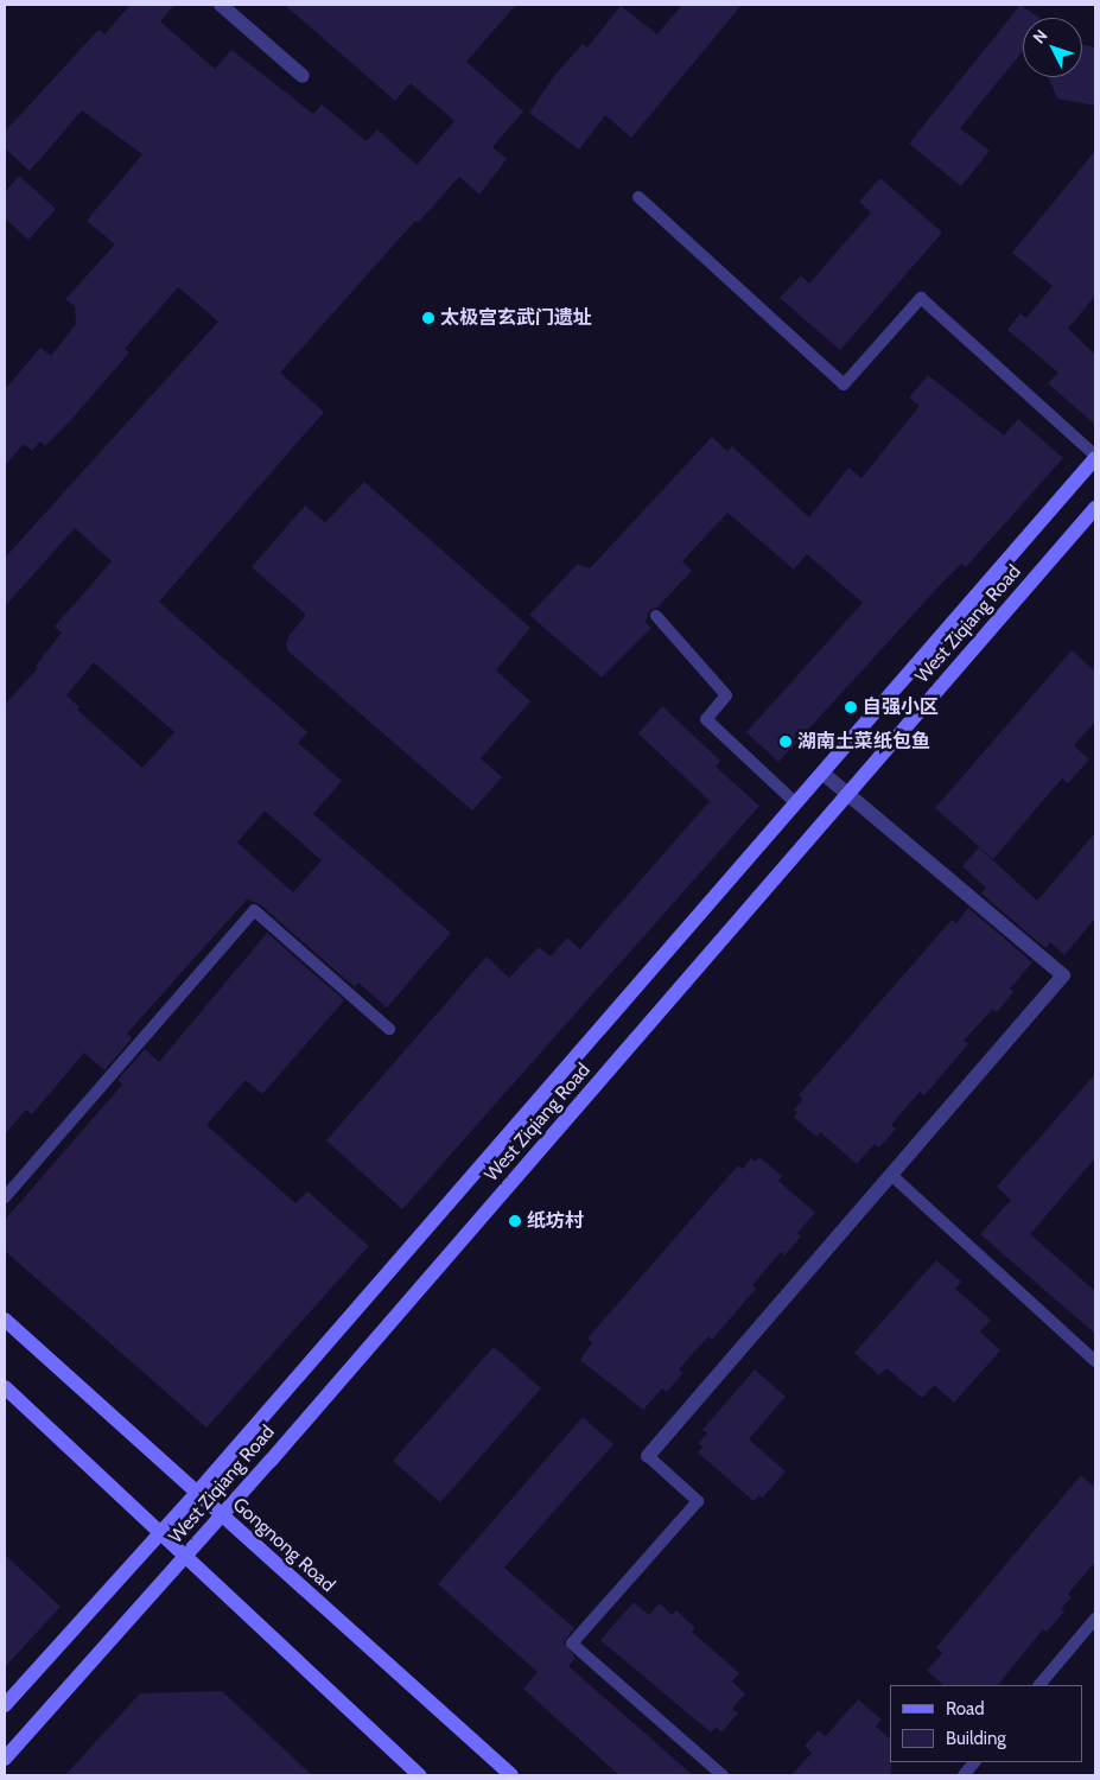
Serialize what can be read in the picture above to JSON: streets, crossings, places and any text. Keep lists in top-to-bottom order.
{
  "streets": {
    "main road": ["West Ziqiang Road", "Gongnong Road"]
  },
  "crossings": [
    ["West Ziqiang Road", "Gongnong Road"]
  ],
  "places": [
    "太极宫玄武门遗址",
    "自强小区",
    "湖南土菜纸包鱼",
    "纸坊村"
  ],
  "legend": ["Road", "Building"],
  "north": "top left"
}
